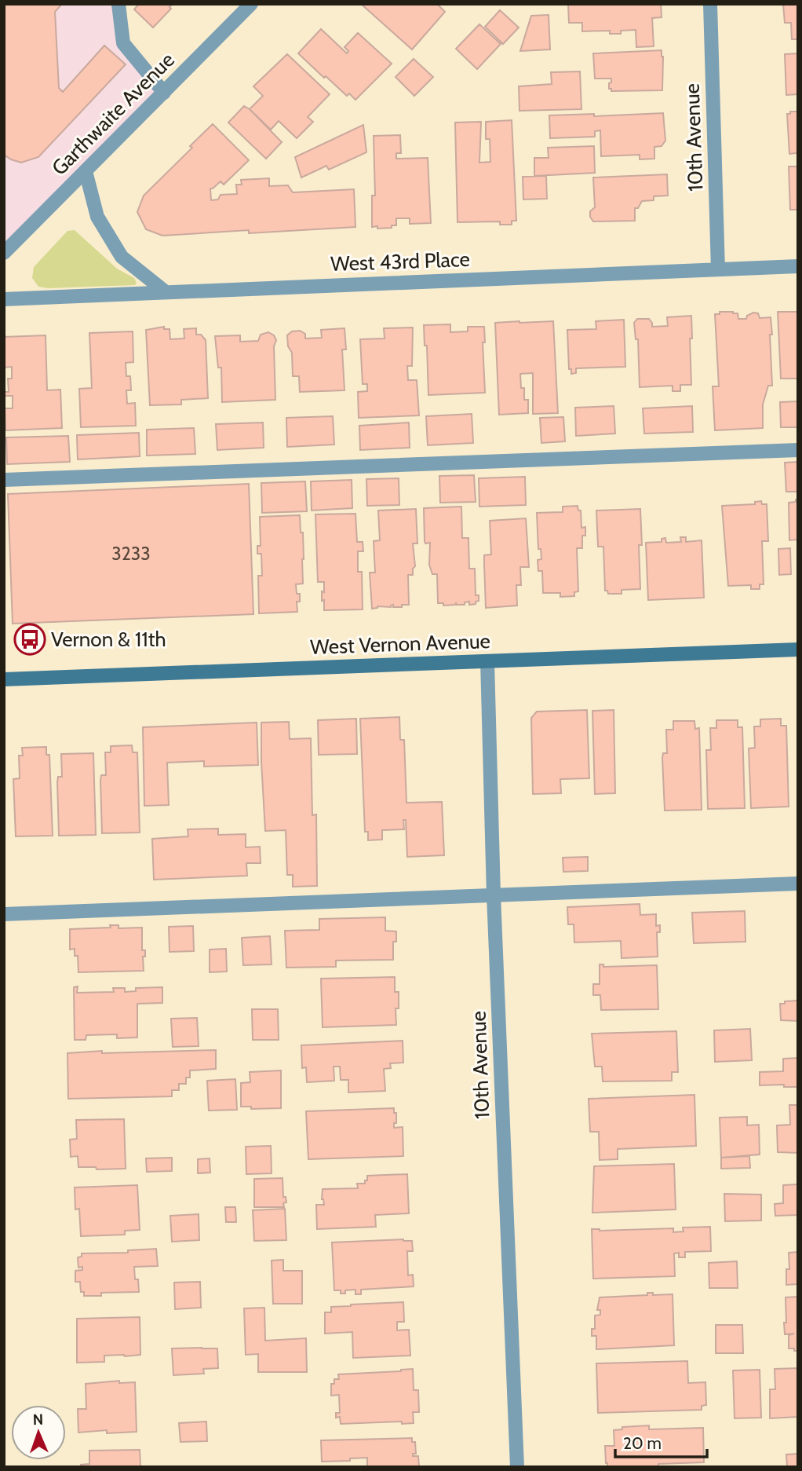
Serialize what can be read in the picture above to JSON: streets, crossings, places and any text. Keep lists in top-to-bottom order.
{
  "streets": {
    "main road": ["West Vernon Avenue"],
    "street": ["Garthwaite Avenue", "10th Avenue", "West 43rd Place"]
  },
  "crossings": [
    ["10th Avenue", "West 43rd Place"],
    ["10th Avenue", "West Vernon Avenue"]
  ],
  "places": {
    "bus stop": ["Vernon & 11th"]
  },
  "house_numbers": ["3233"],
  "scale_bar": "20 m",
  "north": "top"
}
